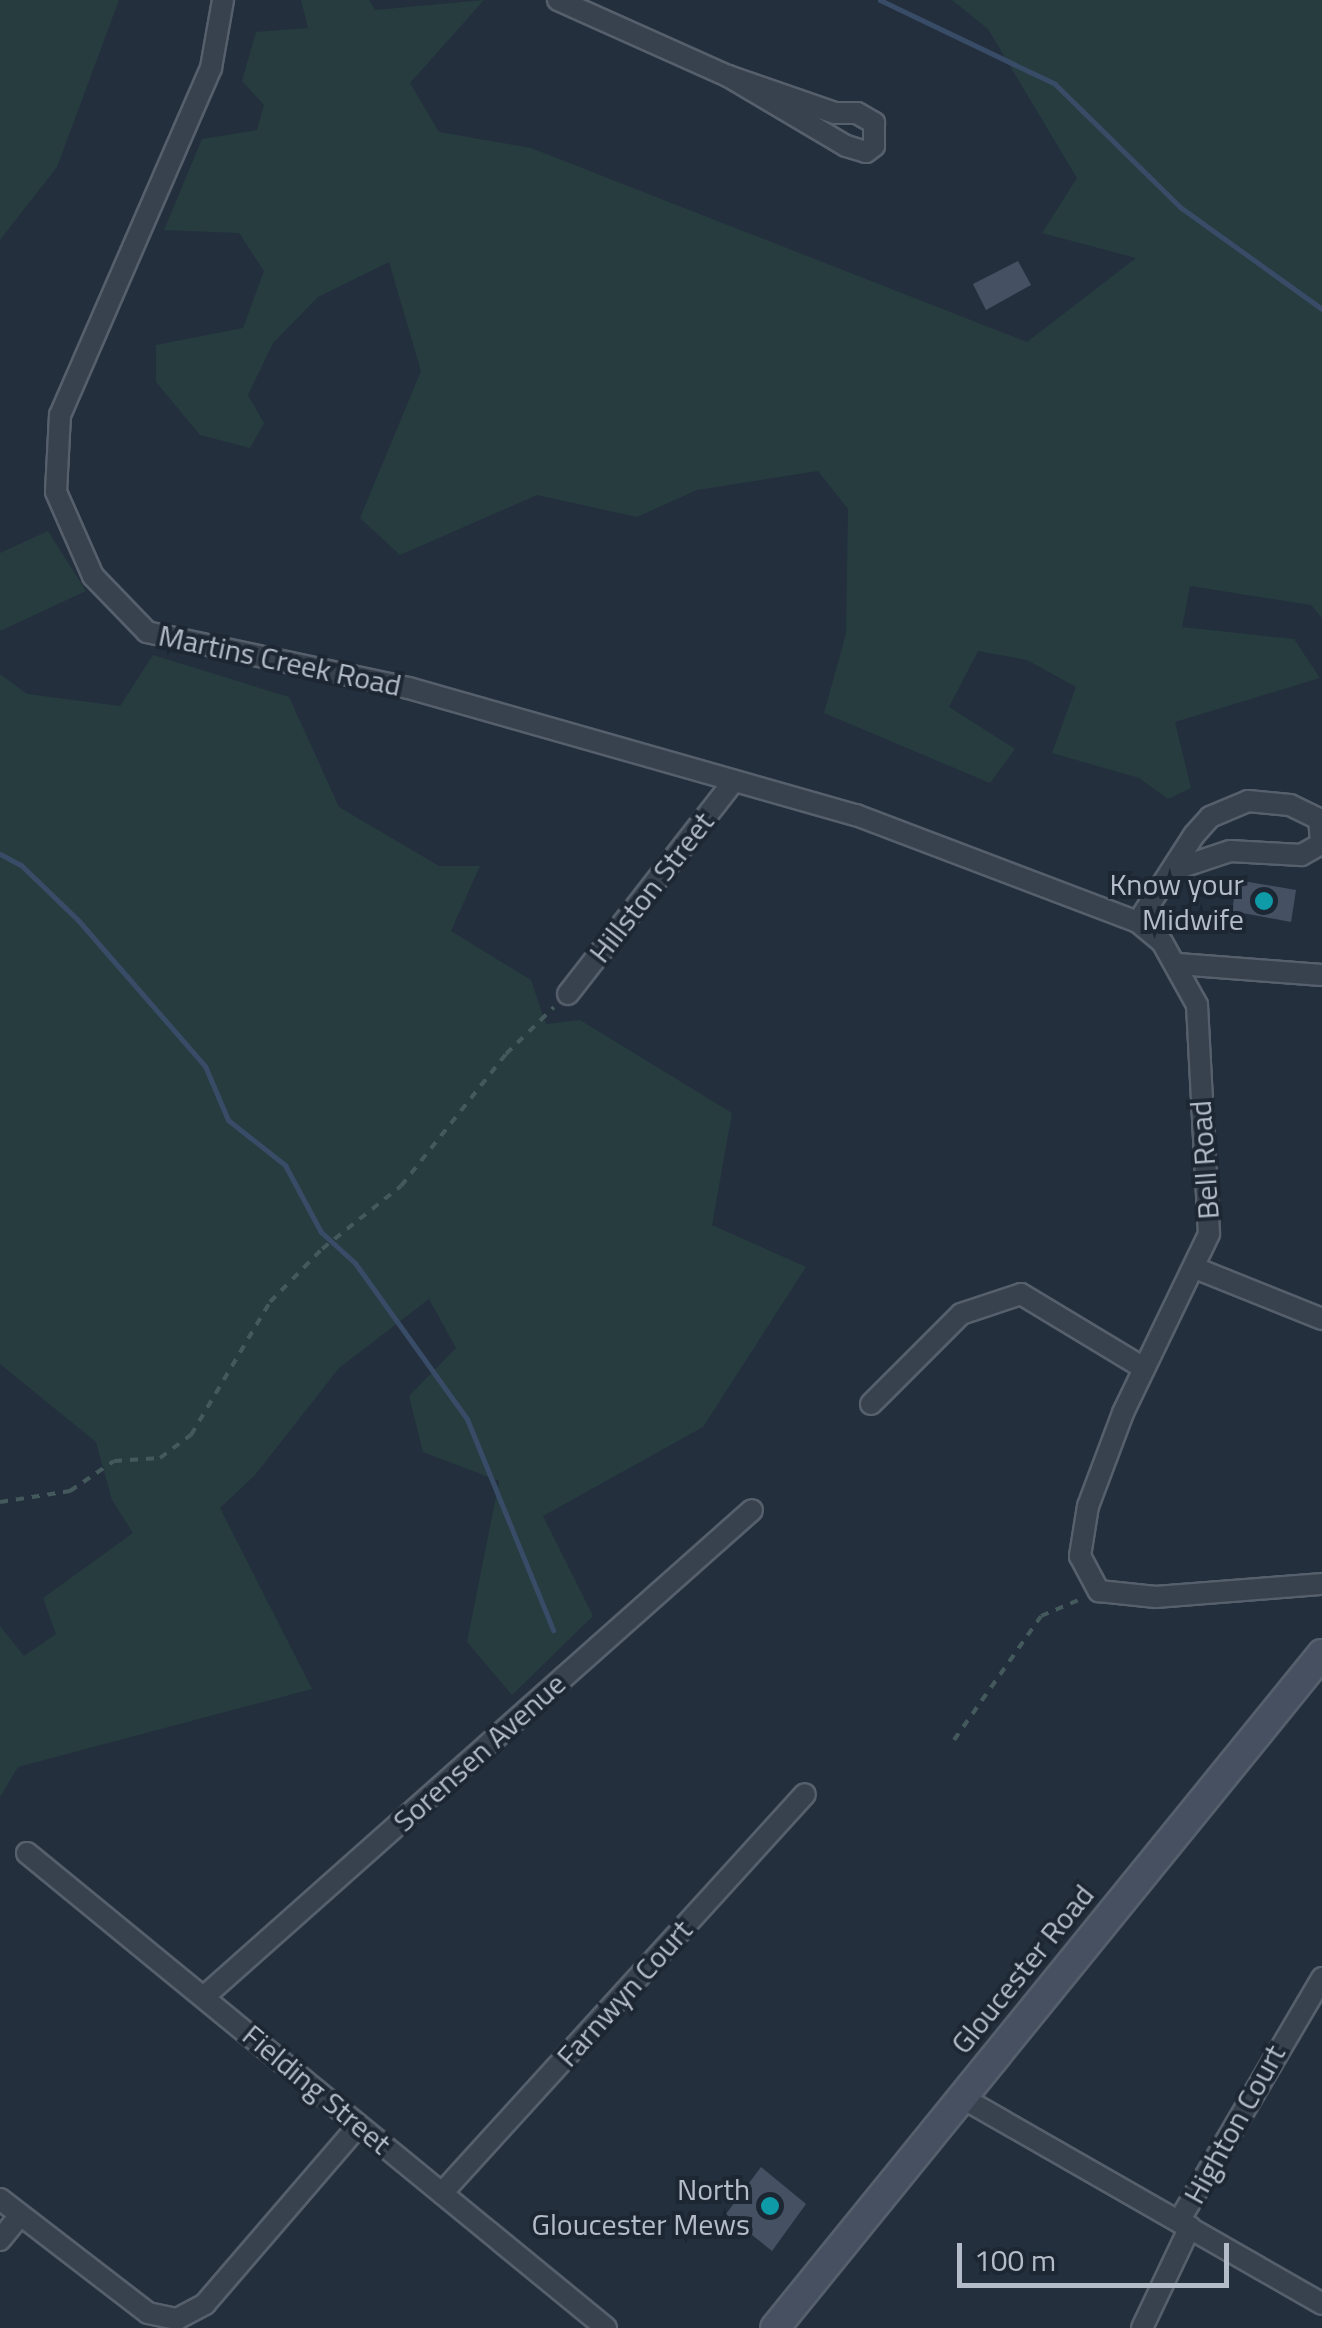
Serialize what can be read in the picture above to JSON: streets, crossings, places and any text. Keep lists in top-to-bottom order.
{
  "streets": {
    "main road": ["Gloucester Road"],
    "street": [
      "Martins Creek Road",
      "Hillston Street",
      "Bell Road",
      "Sorensen Avenue",
      "Farnwyn Court",
      "Fielding Street",
      "Highton Court"
    ]
  },
  "crossings": [
    ["Martins Creek Road", "Hillston Street"],
    ["Martins Creek Road", "Bell Road"],
    ["Hillston Street", "Bell Road"],
    ["Sorensen Avenue", "Fielding Street"],
    ["Farnwyn Court", "Fielding Street"]
  ],
  "places": ["Know your Midwife", "North Gloucester Mews"],
  "scale_bar": "100 m"
}
